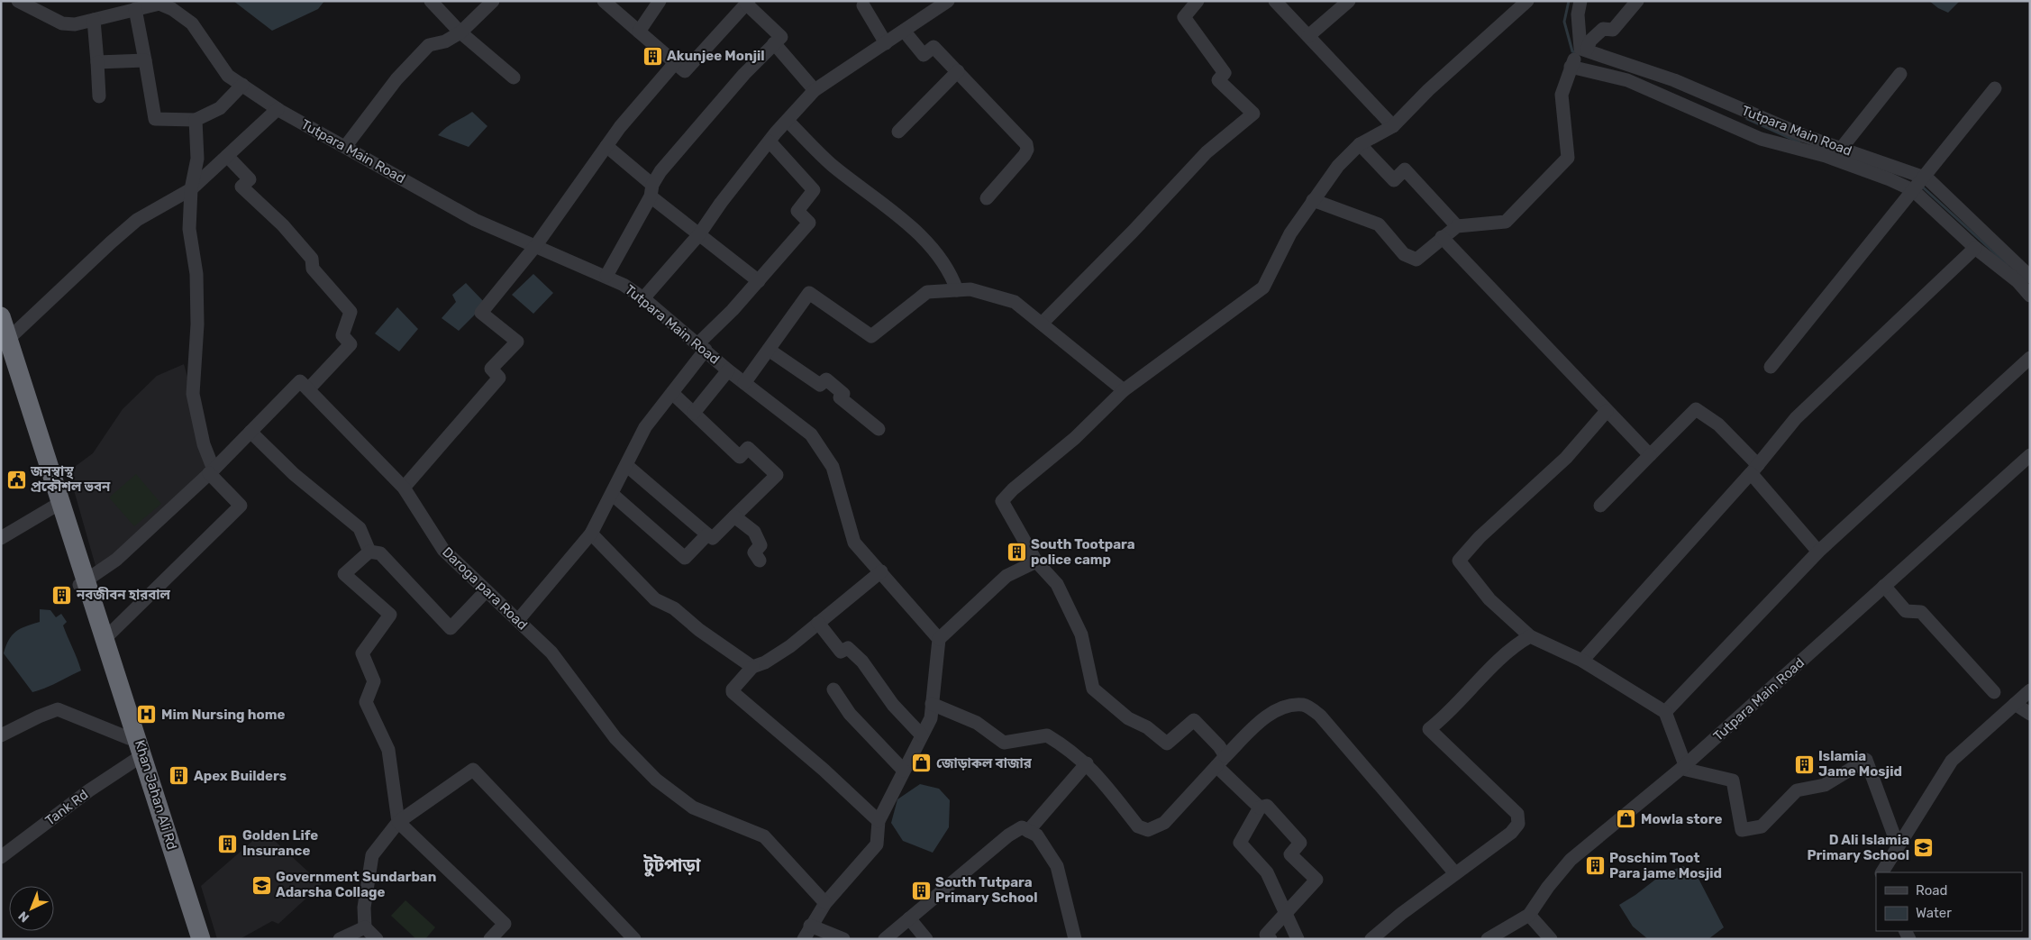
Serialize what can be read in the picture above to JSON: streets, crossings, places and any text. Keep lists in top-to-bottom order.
{
  "streets": {
    "highway": ["Khan Jahan Ali Rd"],
    "street": ["Tutpara Main Road", "Daroga para Road", "Tank Rd"]
  },
  "crossings": [
    ["Khan Jahan Ali Rd", "Tank Rd"]
  ],
  "districts": ["টুটপাড়া"],
  "places": {
    "building": [
      "Akunjee Monjil",
      "South Tootpara police camp",
      "নবজীবন হারবাল",
      "Islamia Jame Mosjid",
      "Apex Builders",
      "Golden Life Insurance",
      "Poschim Toot Para jame Mosjid",
      "South Tutpara Primary School"
    ],
    "public building": ["জনস্বাস্থ প্রকৌশল ভবন"],
    "hospital": ["Mim Nursing home"],
    "shop": ["জোড়াকল বাজার", "Mowla store"],
    "school or university": ["D Ali Islamia Primary School", "Government Sundarban Adarsha Collage"]
  },
  "legend": ["Road", "Water"],
  "north": "bottom left"
}
